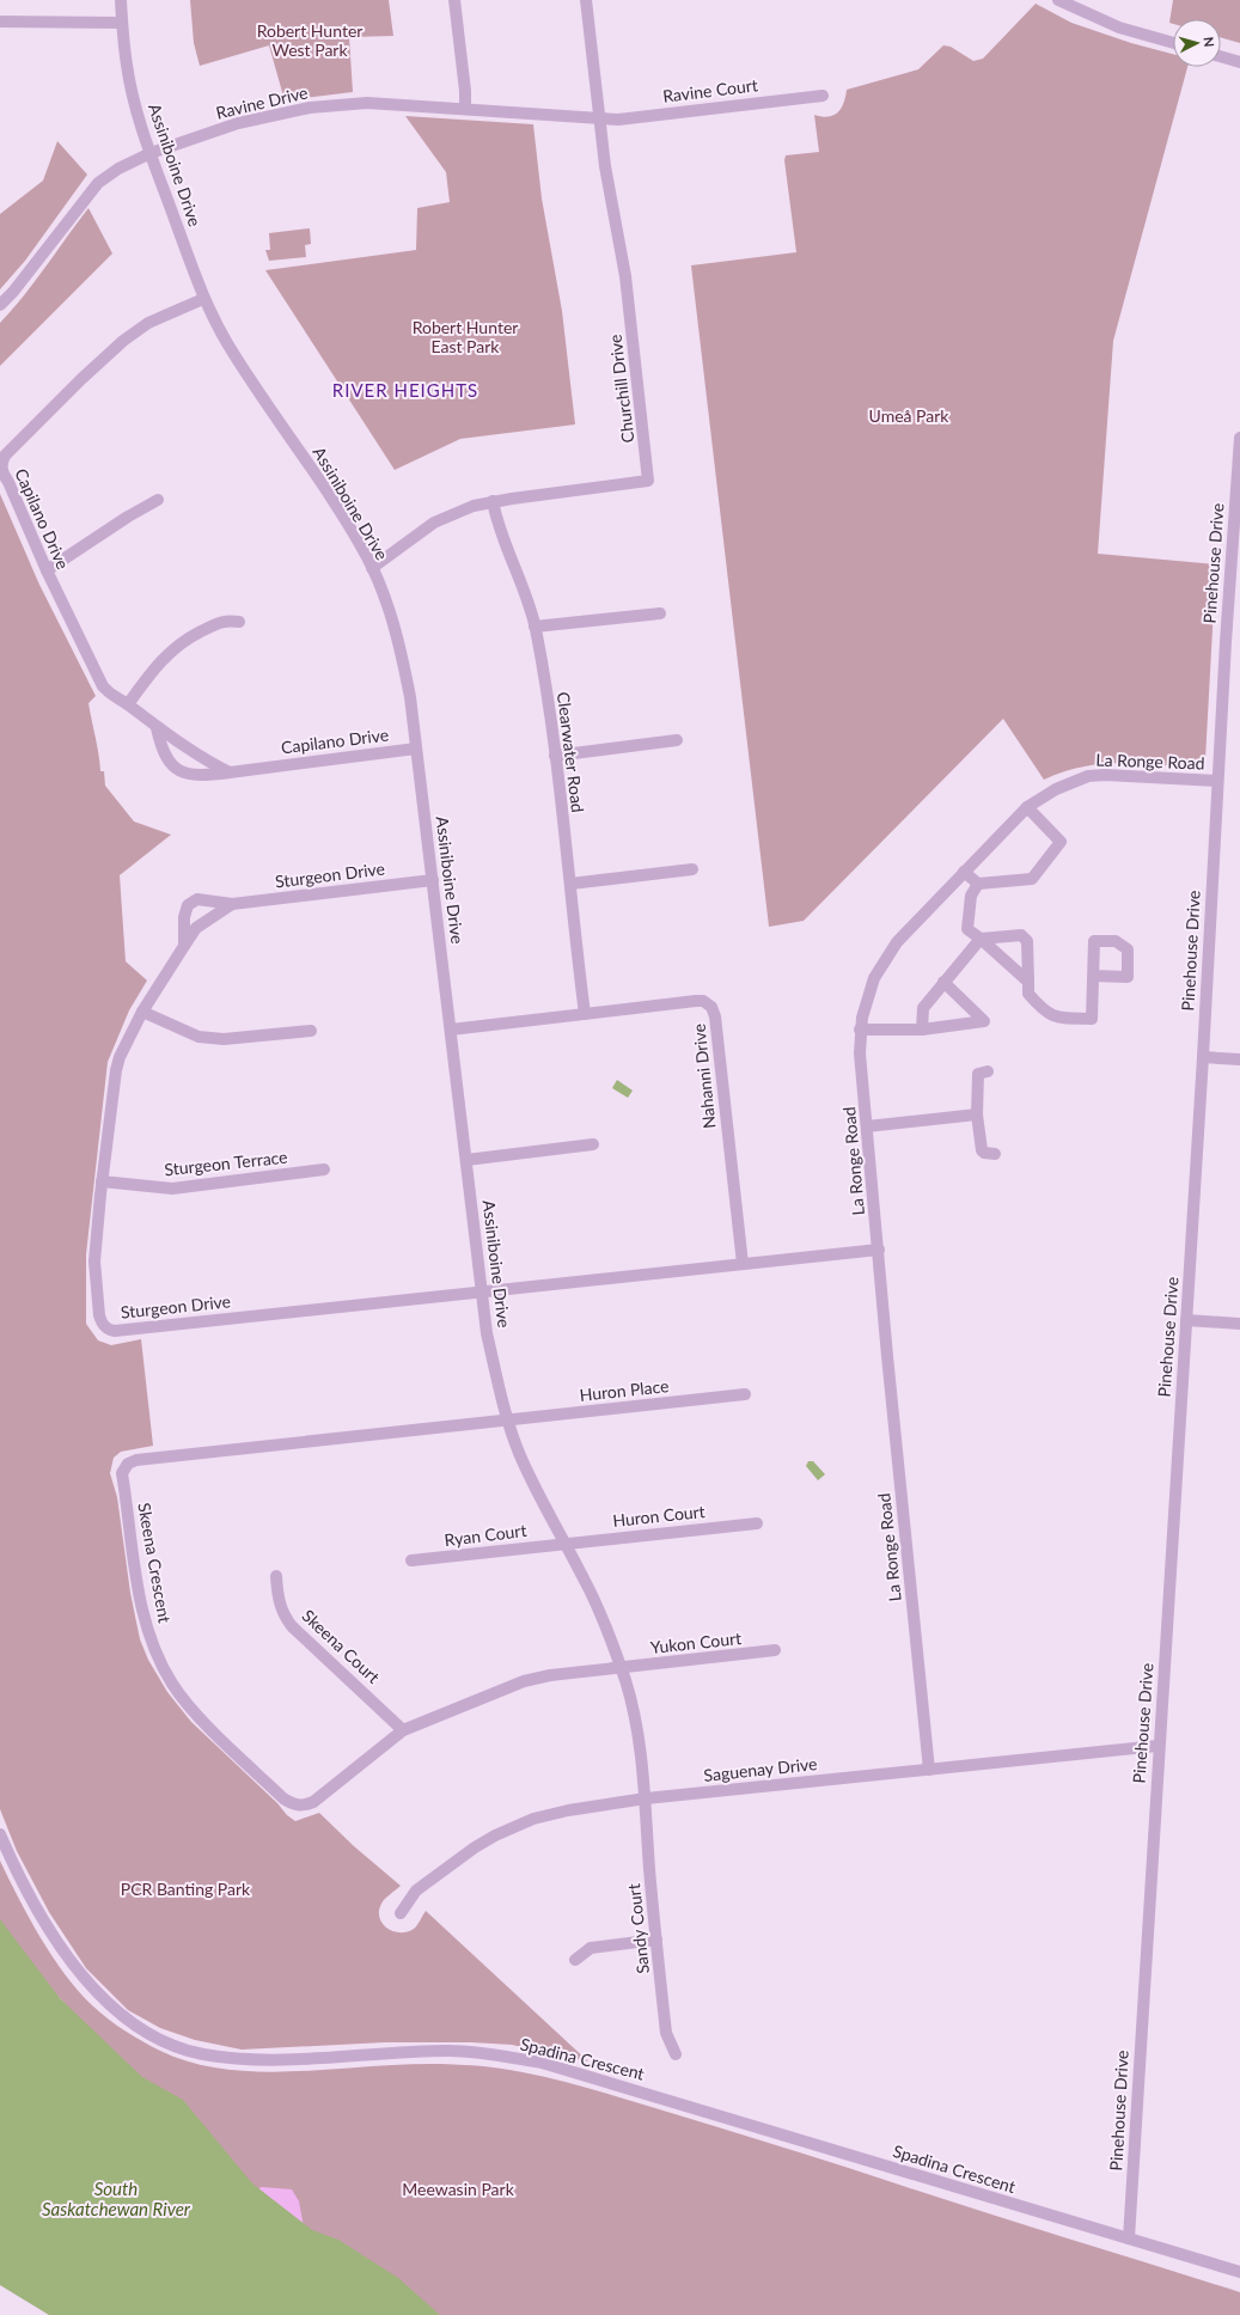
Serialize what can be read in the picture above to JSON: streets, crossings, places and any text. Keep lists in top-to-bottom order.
{
  "streets": {
    "street": [
      "Ravine Court",
      "Ravine Drive",
      "Assiniboine Drive",
      "Churchill Drive",
      "Capilano Drive",
      "Pinehouse Drive",
      "Clearwater Road",
      "La Ronge Road",
      "Sturgeon Drive",
      "Nahanni Drive",
      "Sturgeon Terrace",
      "Huron Place",
      "Huron Court",
      "Ryan Court",
      "Skeena Crescent",
      "Yukon Court",
      "Skeena Court",
      "Saguenay Drive",
      "Sandy Court",
      "Spadina Crescent"
    ]
  },
  "crossings": [
    ["Ravine Court", "Ravine Drive"],
    ["Ravine Court", "Churchill Drive"],
    ["Ravine Drive", "Assiniboine Drive"],
    ["Ravine Drive", "Churchill Drive"],
    ["Assiniboine Drive", "Churchill Drive"],
    ["Assiniboine Drive", "Capilano Drive"],
    ["Assiniboine Drive", "Sturgeon Drive"],
    ["Assiniboine Drive", "Nahanni Drive"],
    ["Assiniboine Drive", "Huron Place"],
    ["Assiniboine Drive", "Huron Court"],
    ["Assiniboine Drive", "Ryan Court"],
    ["Assiniboine Drive", "Skeena Crescent"],
    ["Assiniboine Drive", "Yukon Court"],
    ["Assiniboine Drive", "Saguenay Drive"],
    ["Assiniboine Drive", "Sandy Court"],
    ["Churchill Drive", "Clearwater Road"],
    ["Pinehouse Drive", "La Ronge Road"],
    ["Pinehouse Drive", "Saguenay Drive"],
    ["Pinehouse Drive", "Spadina Crescent"],
    ["Clearwater Road", "Nahanni Drive"],
    ["La Ronge Road", "Saguenay Drive"],
    ["Sturgeon Drive", "Sturgeon Terrace"],
    ["Huron Place", "Skeena Crescent"],
    ["Huron Court", "Ryan Court"],
    ["Skeena Crescent", "Yukon Court"],
    ["Skeena Crescent", "Skeena Court"],
    ["Saguenay Drive", "Sandy Court"]
  ],
  "districts": ["RIVER HEIGHTS"],
  "water": ["South Saskatchewan River"],
  "parks": [
    "Robert Hunter West Park",
    "Robert Hunter East Park",
    "Umeå Park",
    "PCR Banting Park",
    "Meewasin Park"
  ],
  "north": "right"
}
